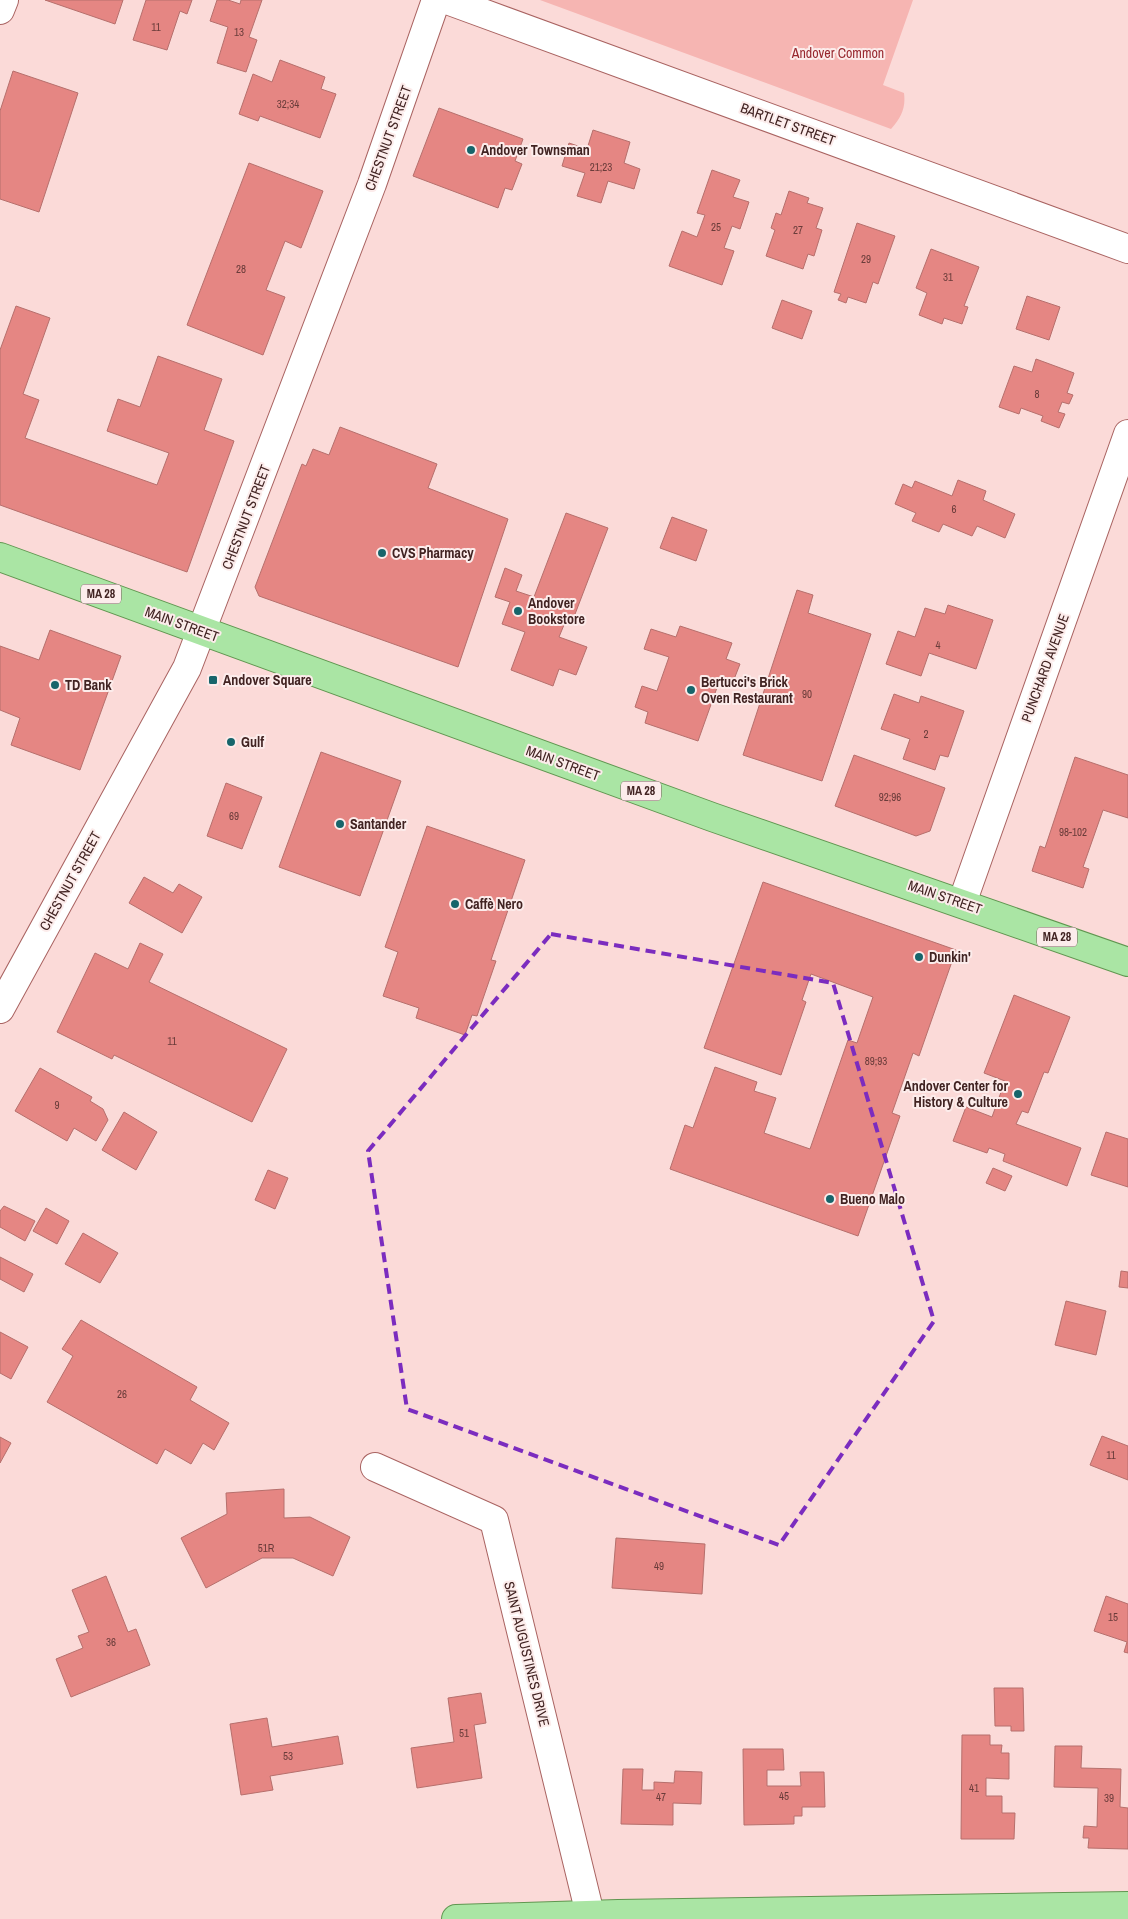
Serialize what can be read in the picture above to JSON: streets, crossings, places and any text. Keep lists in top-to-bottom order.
{
  "streets": {
    "main road": ["MA 28", "MAIN STREET"],
    "street": [
      "BARTLET STREET",
      "CHESTNUT STREET",
      "PUNCHARD AVENUE",
      "SAINT AUGUSTINES DRIVE"
    ]
  },
  "crossings": [
    ["CHESTNUT STREET", "MAIN STREET"],
    ["MAIN STREET", "PUNCHARD AVENUE"]
  ],
  "parks": ["Andover Common"],
  "places": {
    "other": [
      "Andover Townsman",
      "CVS Pharmacy",
      "Andover Bookstore",
      "TD Bank",
      "Bertucci's Brick Oven Restaurant",
      "Gulf",
      "Santander",
      "Caffè Nero",
      "Dunkin'",
      "Andover Center for History & Culture",
      "Bueno Malo"
    ],
    "transit": ["Andover Square"]
  },
  "house_numbers": [
    "11",
    "13",
    "32;34",
    "21;23",
    "25",
    "27",
    "29",
    "28",
    "31",
    "8",
    "6",
    "4",
    "90",
    "2",
    "92;96",
    "69",
    "98-102",
    "11",
    "89;93",
    "9",
    "26",
    "11",
    "51R",
    "49",
    "15",
    "36",
    "51",
    "53",
    "41",
    "45",
    "47",
    "39"
  ]
}
